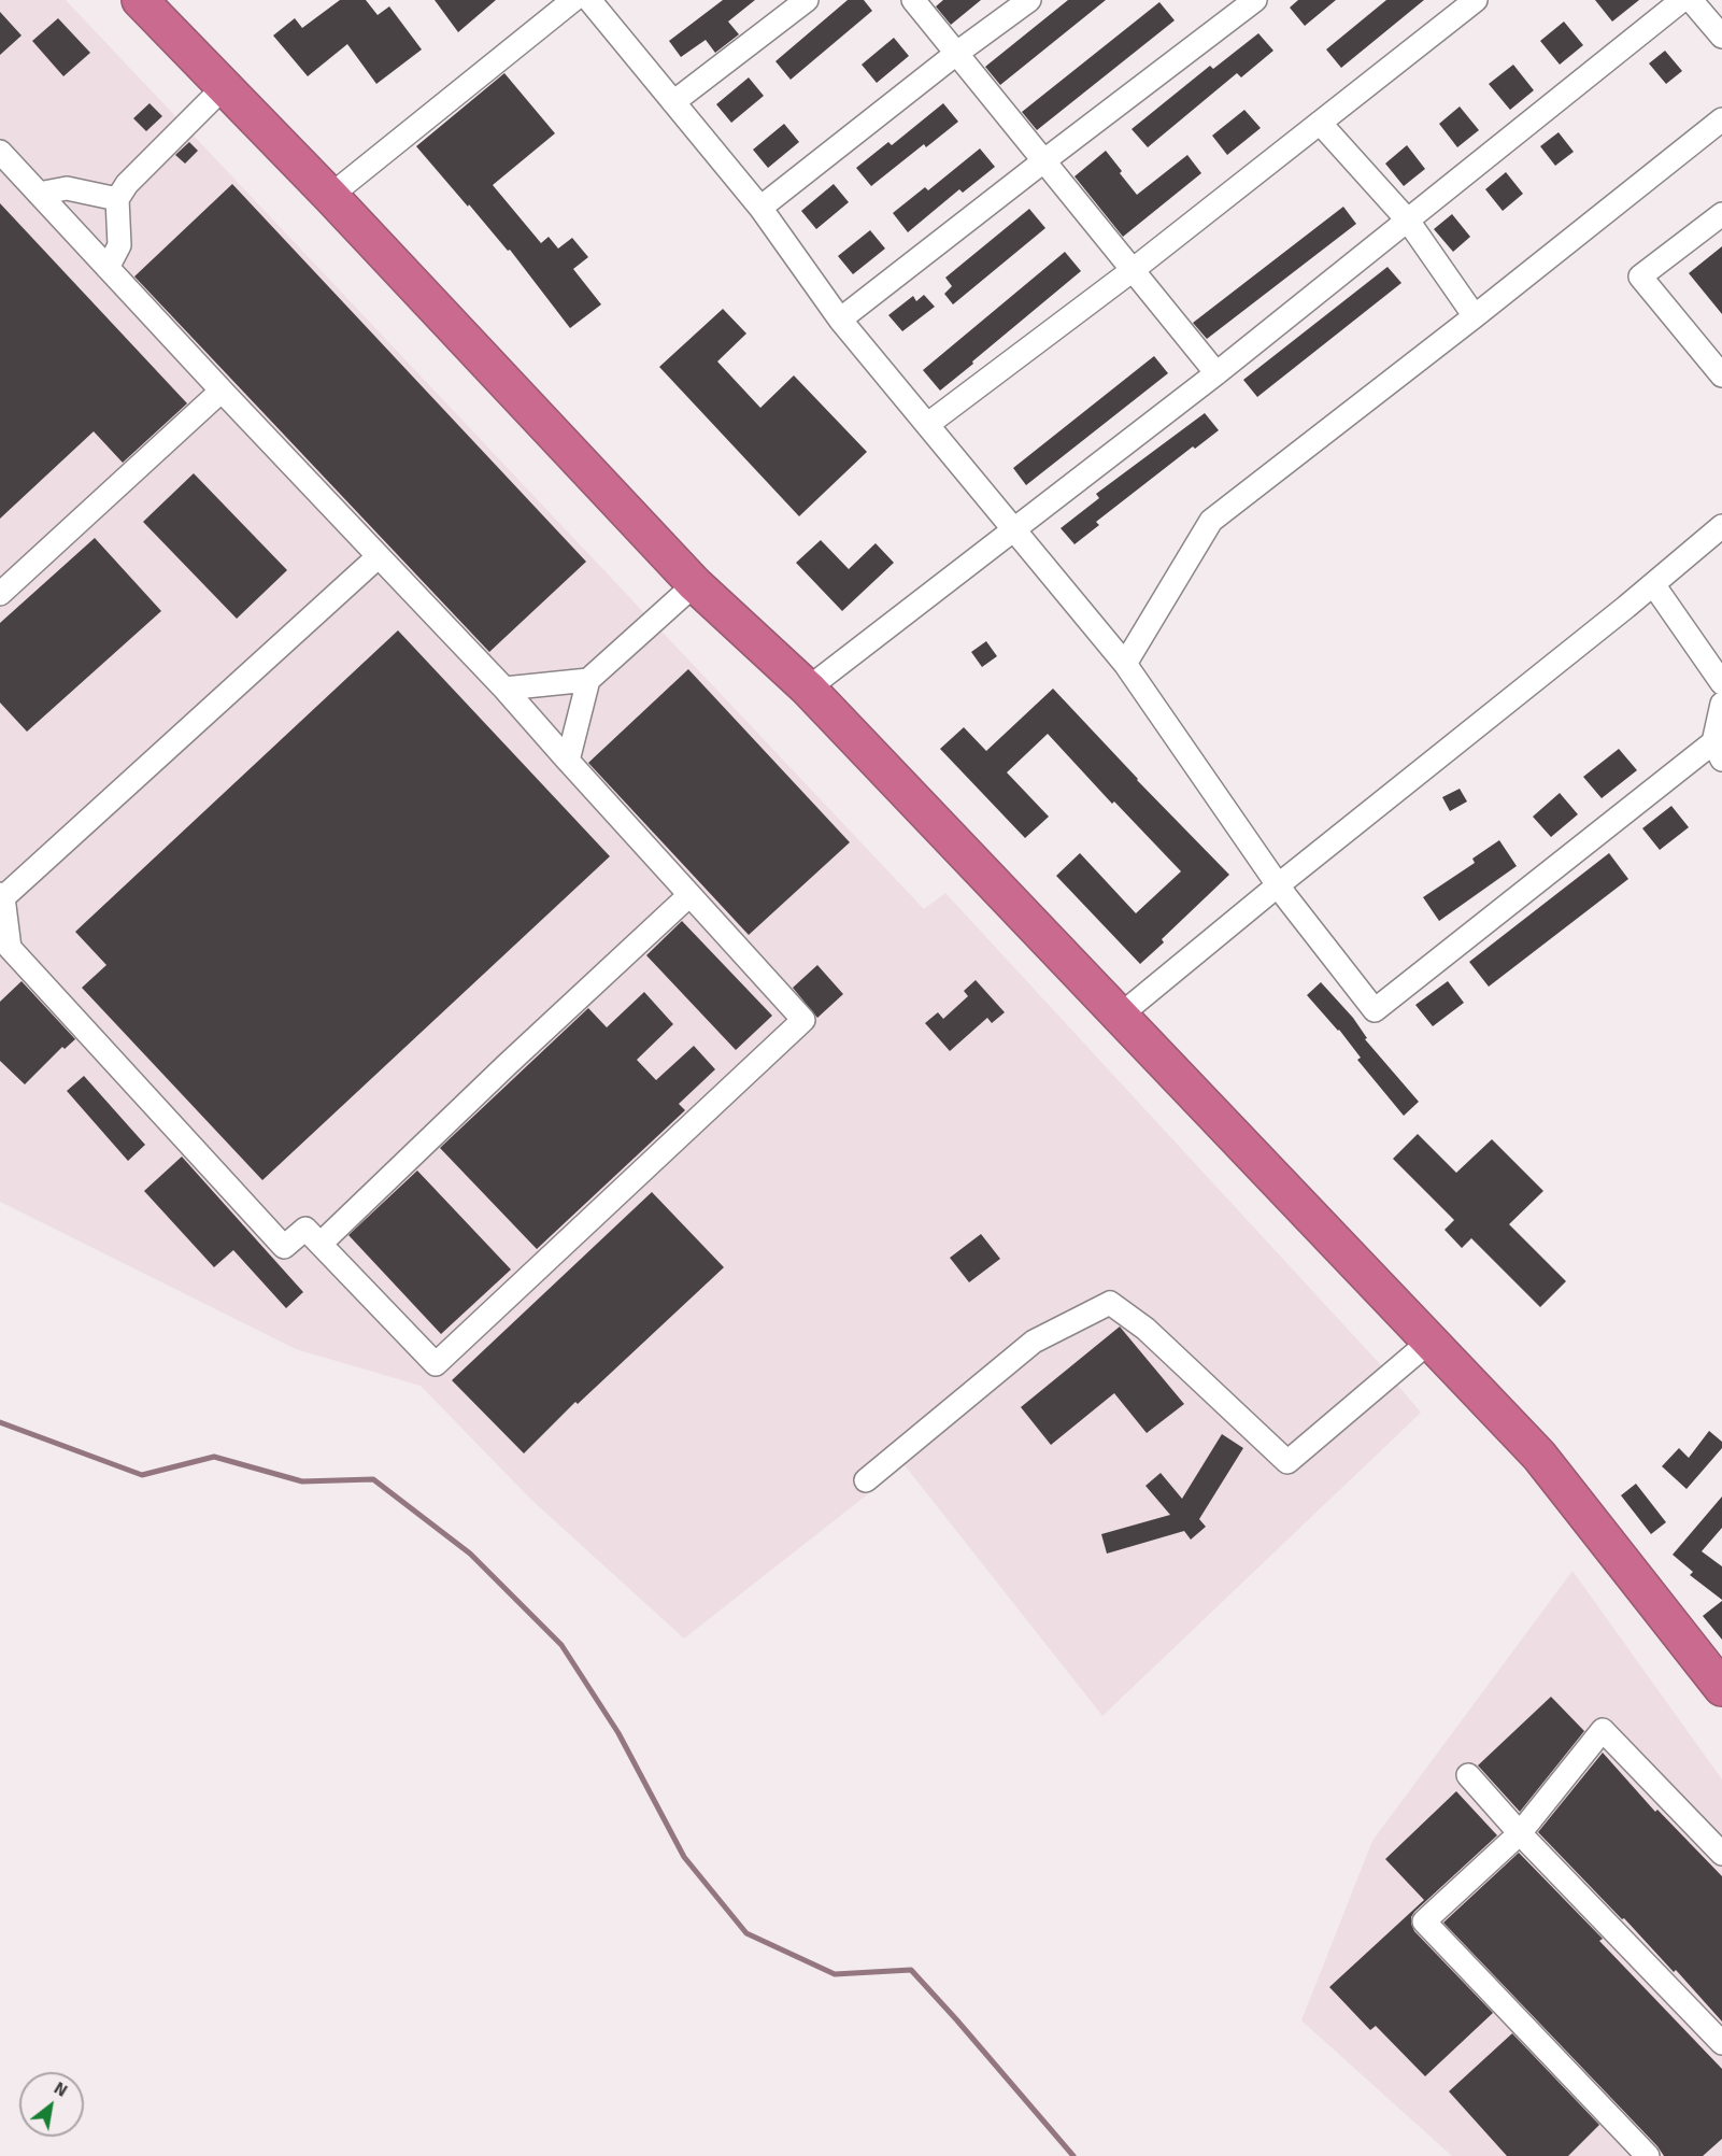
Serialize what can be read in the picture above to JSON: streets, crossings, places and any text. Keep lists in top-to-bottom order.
{
  "north": "top right"
}
